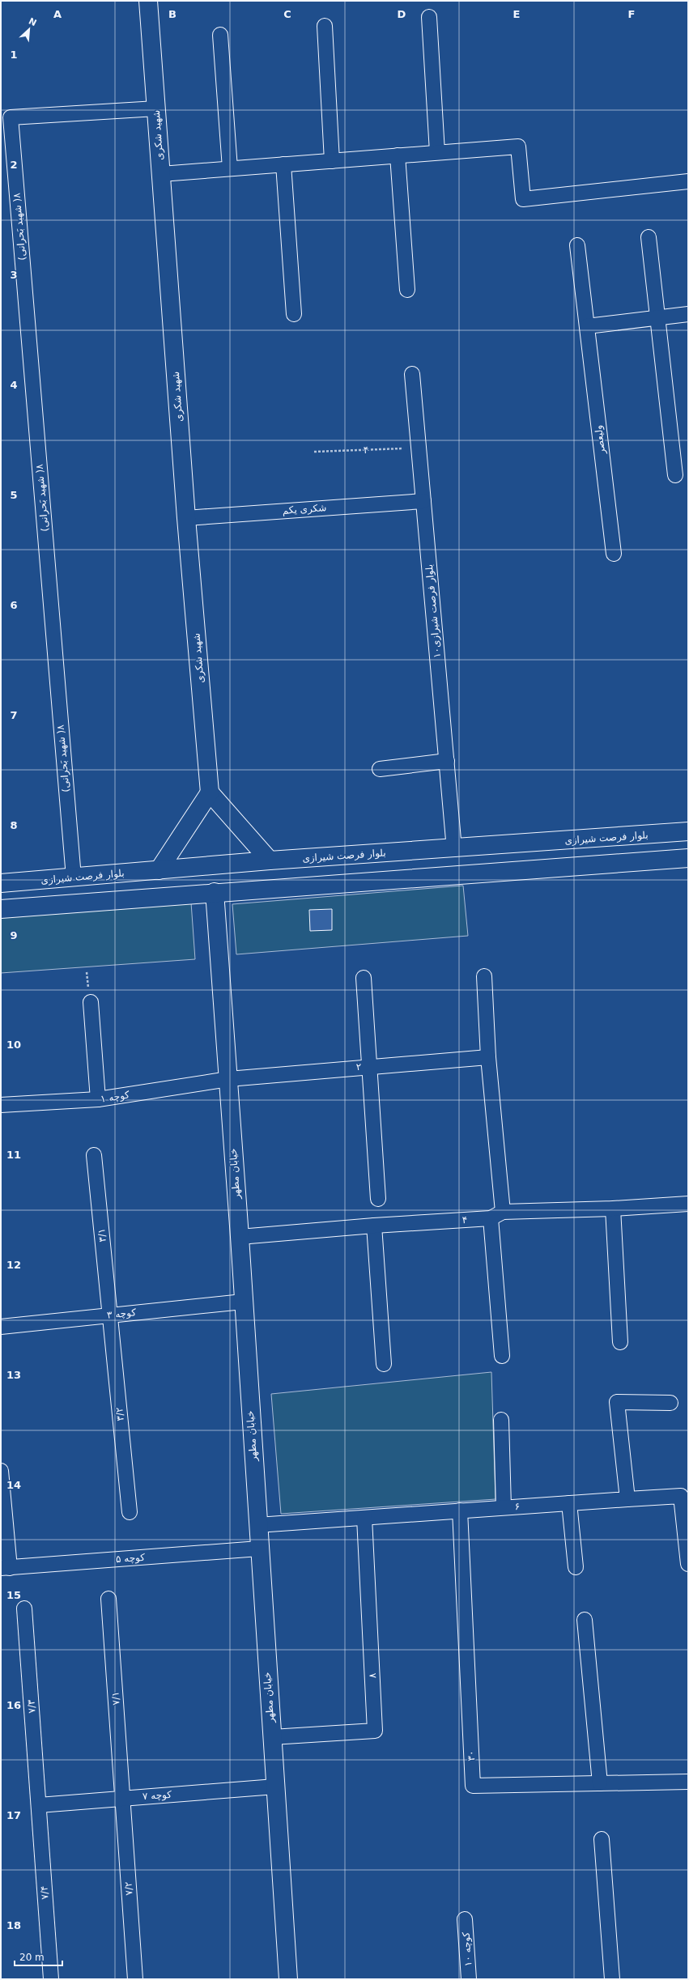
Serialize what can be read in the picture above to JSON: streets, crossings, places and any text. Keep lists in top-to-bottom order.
{
  "streets": {
    "street": [
      "شهید شکری",
      "(شهید بَحرانی )۸",
      "ولیعصر",
      "۴",
      "شکری یکم",
      "بلوار فرصت شیرازی۱۰",
      "بلوار فرصت شیرازی",
      "۲",
      "کوچه ۱",
      "خیابان مطهر",
      "۳/۱",
      "کوچه ۳",
      "۳/۲",
      "۶",
      "کوچه ۵",
      "۸",
      "۷/۱",
      "۷/۳",
      "۳۰",
      "کوچه ۷",
      "۷/۲",
      "۷/۴",
      "کوچه ۱۰"
    ]
  },
  "crossings": [
    ["شهید شکری", "(شهید بَحرانی )۸"],
    ["شهید شکری", "شکری یکم"],
    ["(شهید بَحرانی )۸", "بلوار فرصت شیرازی"],
    ["۴", "بلوار فرصت شیرازی۱۰"],
    ["۴", "خیابان مطهر"],
    ["شکری یکم", "بلوار فرصت شیرازی۱۰"],
    ["بلوار فرصت شیرازی۱۰", "بلوار فرصت شیرازی"],
    ["۲", "کوچه ۱"],
    ["۲", "خیابان مطهر"],
    ["کوچه ۱", "خیابان مطهر"],
    ["خیابان مطهر", "کوچه ۳"],
    ["خیابان مطهر", "۶"],
    ["خیابان مطهر", "کوچه ۵"],
    ["خیابان مطهر", "۸"],
    ["خیابان مطهر", "کوچه ۷"],
    ["۳/۱", "کوچه ۳"],
    ["۳/۱", "۳/۲"],
    ["کوچه ۳", "۳/۲"],
    ["۶", "۸"],
    ["۶", "۳۰"],
    ["۷/۱", "کوچه ۷"],
    ["۷/۱", "۷/۲"],
    ["۷/۳", "کوچه ۷"],
    ["۷/۳", "۷/۴"],
    ["کوچه ۷", "۷/۲"],
    ["کوچه ۷", "۷/۴"]
  ],
  "scale_bar": "20 m",
  "north": "top right",
  "grid": {
    "columns": [
      "A",
      "B",
      "C",
      "D",
      "E",
      "F"
    ],
    "rows": [
      "1",
      "2",
      "3",
      "4",
      "5",
      "6",
      "7",
      "8",
      "9",
      "10",
      "11",
      "12",
      "13",
      "14",
      "15",
      "16",
      "17",
      "18"
    ]
  }
}
